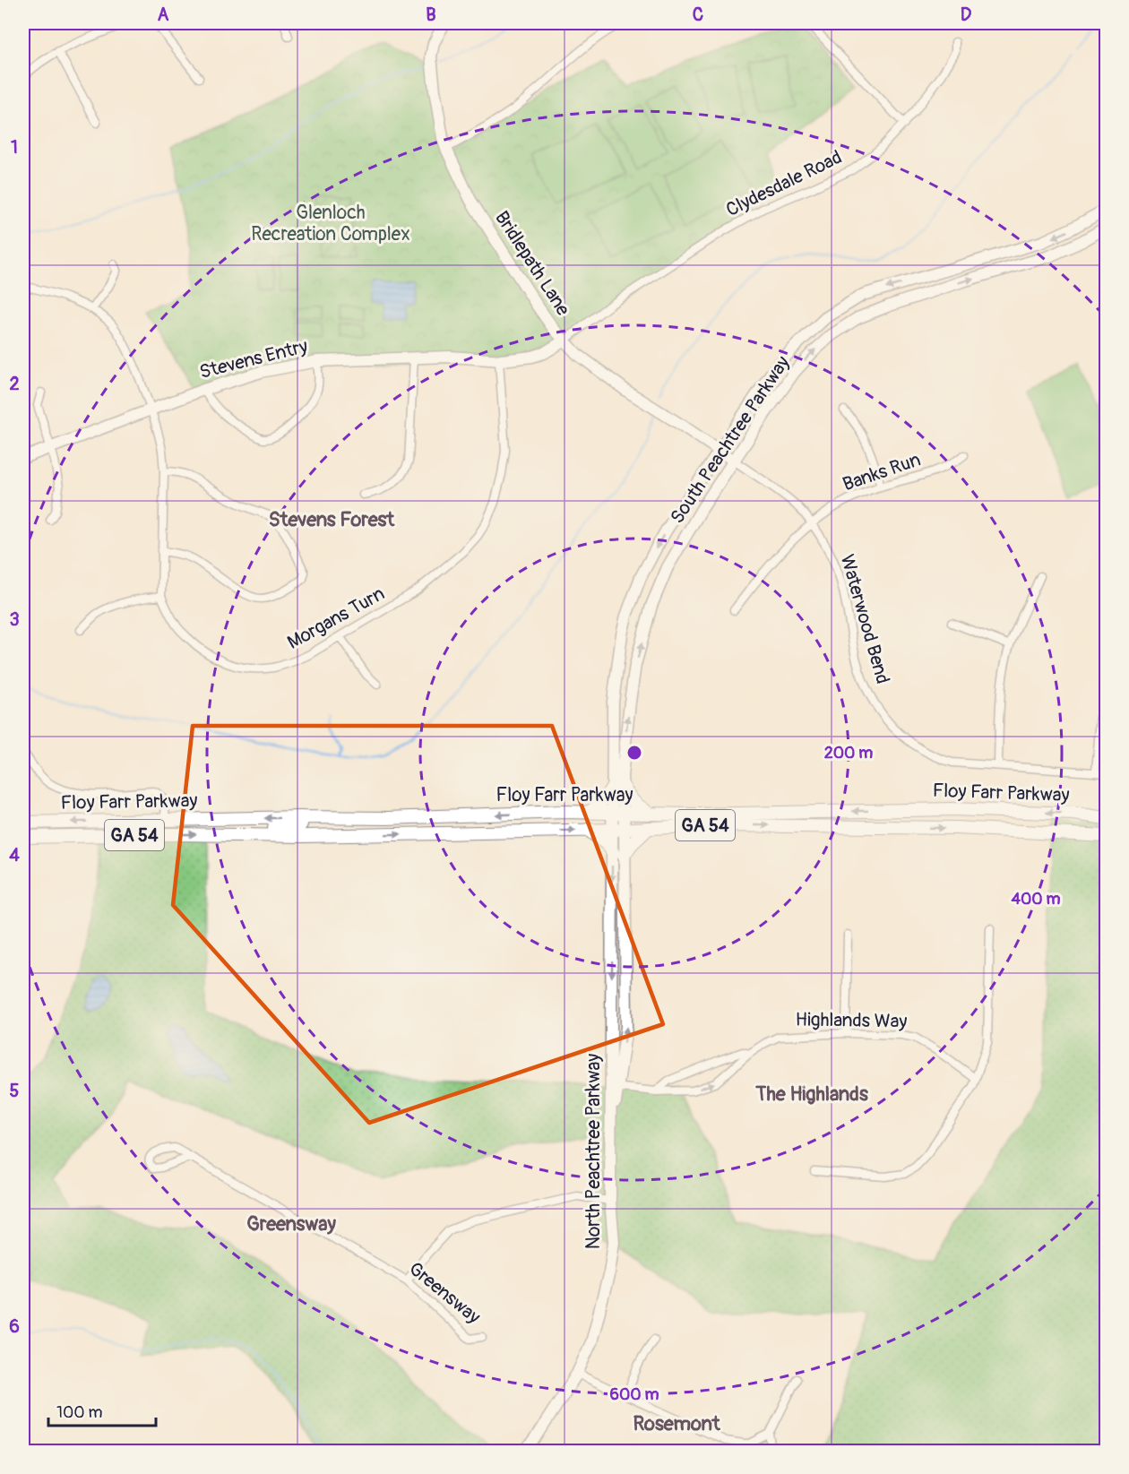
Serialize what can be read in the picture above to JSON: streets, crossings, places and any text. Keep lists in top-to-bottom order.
{
  "streets": {
    "main road": ["Floy Farr Parkway", "GA 54"],
    "street": [
      "Clydesdale Road",
      "Bridlepath Lane",
      "Stevens Entry",
      "South Peachtree Parkway",
      "Banks Run",
      "Morgans Turn",
      "Waterwood Bend",
      "Highlands Way",
      "North Peachtree Parkway",
      "Greensway"
    ]
  },
  "crossings": [
    ["Clydesdale Road", "Bridlepath Lane"],
    ["Clydesdale Road", "Stevens Entry"],
    ["Bridlepath Lane", "Stevens Entry"],
    ["Bridlepath Lane", "South Peachtree Parkway"],
    ["Bridlepath Lane", "Waterwood Bend"],
    ["Stevens Entry", "Morgans Turn"],
    ["South Peachtree Parkway", "Waterwood Bend"],
    ["South Peachtree Parkway", "Floy Farr Parkway"],
    ["South Peachtree Parkway", "North Peachtree Parkway"],
    ["Banks Run", "Waterwood Bend"],
    ["Floy Farr Parkway", "North Peachtree Parkway"],
    ["Highlands Way", "North Peachtree Parkway"]
  ],
  "districts": [
    "Stevens Forest",
    "The Highlands",
    "Greensway",
    "Rosemont"
  ],
  "parks": ["Glenloch Recreation Complex"],
  "scale_bar": "100 m",
  "grid": {
    "columns": [
      "A",
      "B",
      "C",
      "D"
    ],
    "rows": [
      "1",
      "2",
      "3",
      "4",
      "5",
      "6"
    ]
  },
  "rings": ["200 m", "400 m", "600 m"]
}
